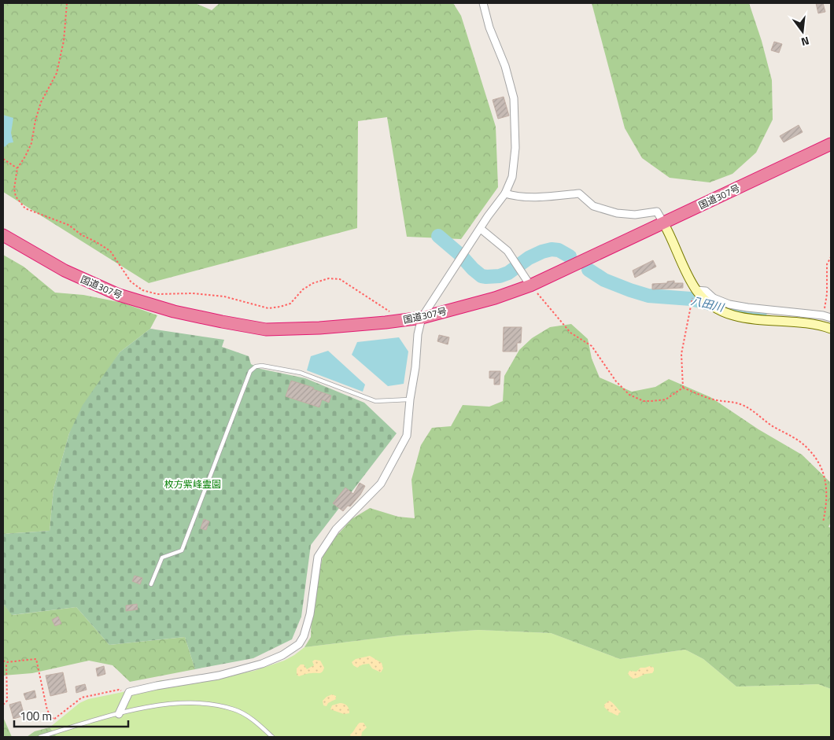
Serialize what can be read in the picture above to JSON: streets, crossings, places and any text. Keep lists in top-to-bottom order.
{
  "streets": {
    "highway": ["国道307号"]
  },
  "water": ["八田川"],
  "parks": ["枚方紫峰霊園"],
  "scale_bar": "100 m",
  "north": "bottom"
}
